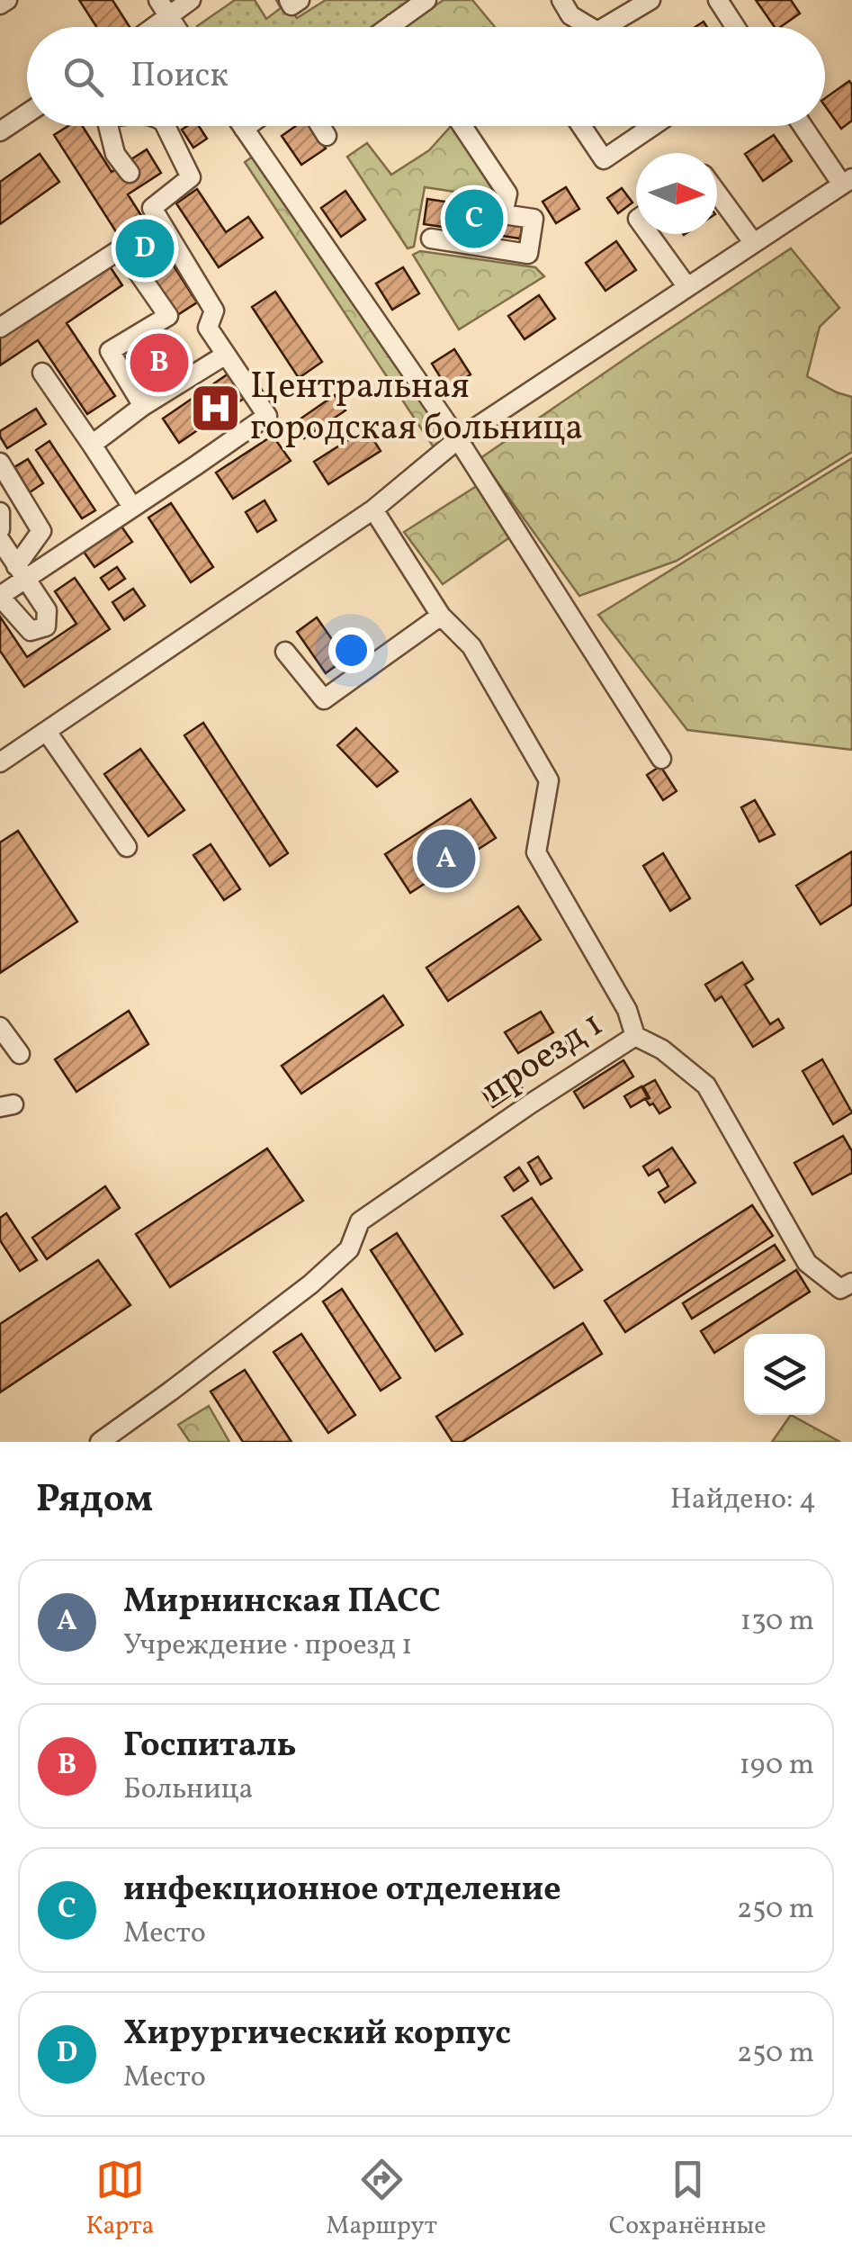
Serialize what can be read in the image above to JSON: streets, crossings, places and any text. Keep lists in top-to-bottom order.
{
  "streets": {
    "street": ["проезд 1"]
  },
  "places": {
    "hospital": ["Центральная городская больница"]
  },
  "north": "right",
  "page": {
    "search": "Поиск",
    "pins": [
      "C",
      "D",
      "B",
      "A"
    ],
    "heading": ["Рядом", "Найдено: 4"],
    "list": [
      {
        "mark": "A",
        "name": "Мирнинская ПАСС",
        "note": "Учреждение · проезд 1",
        "value": "130 m"
      },
      {
        "mark": "B",
        "name": "Госпиталь",
        "note": "Больница",
        "value": "190 m"
      },
      {
        "mark": "C",
        "name": "инфекционное отделение",
        "note": "Место",
        "value": "250 m"
      },
      {
        "mark": "D",
        "name": "Хирургический корпус",
        "note": "Место",
        "value": "250 m"
      }
    ],
    "nav": ["Карта", "Маршрут", "Сохранённые"]
  }
}
